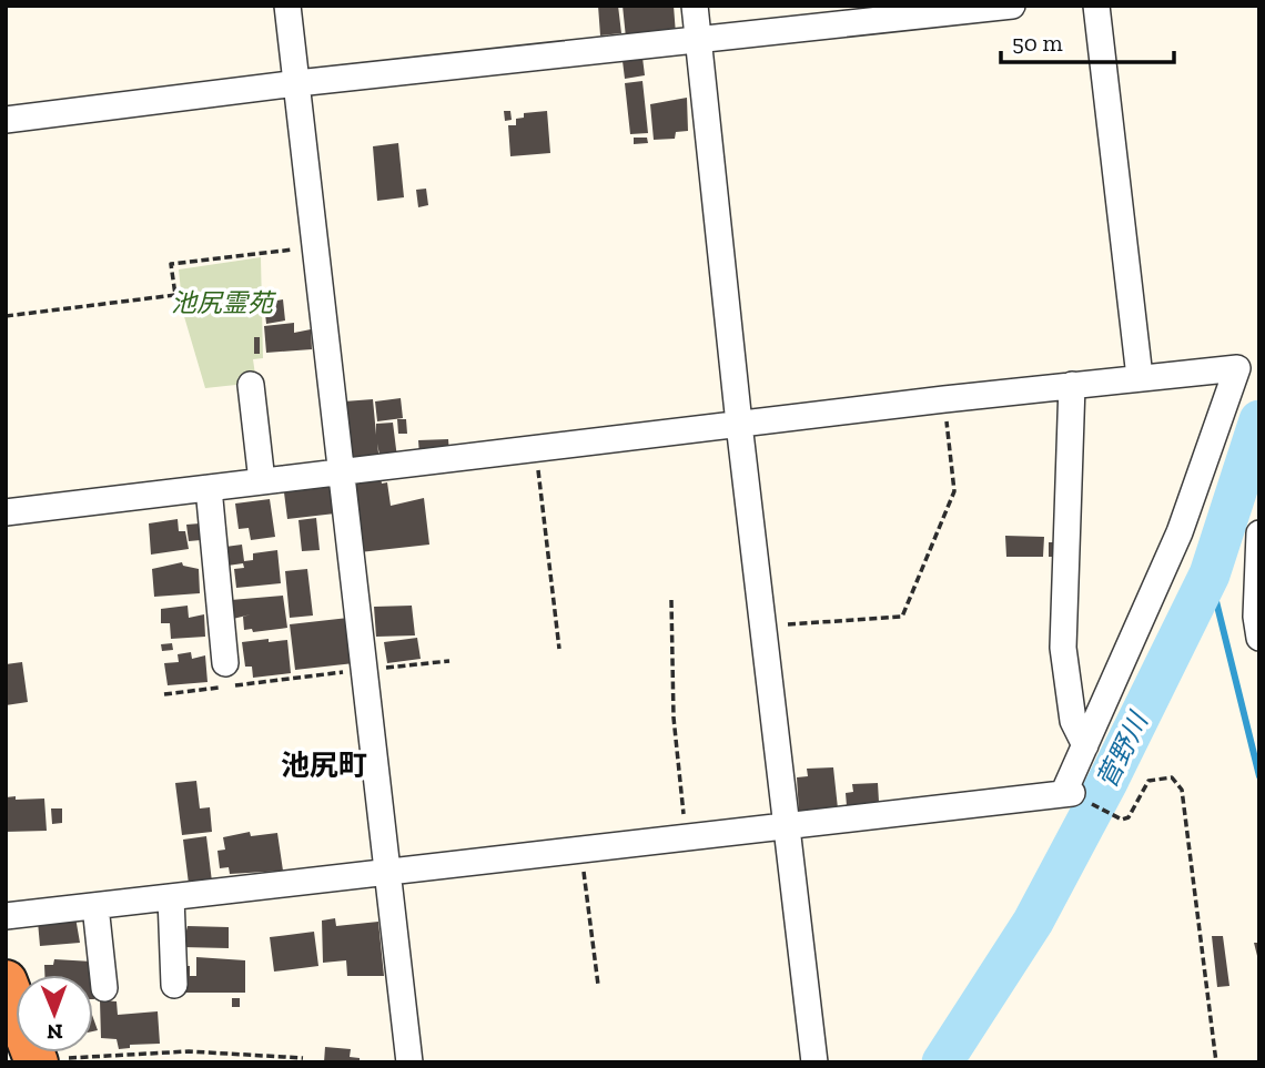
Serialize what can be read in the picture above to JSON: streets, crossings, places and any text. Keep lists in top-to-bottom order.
{
  "districts": ["池尻町"],
  "water": ["菅野川"],
  "parks": ["池尻霊苑"],
  "scale_bar": "50 m",
  "north": "bottom"
}
